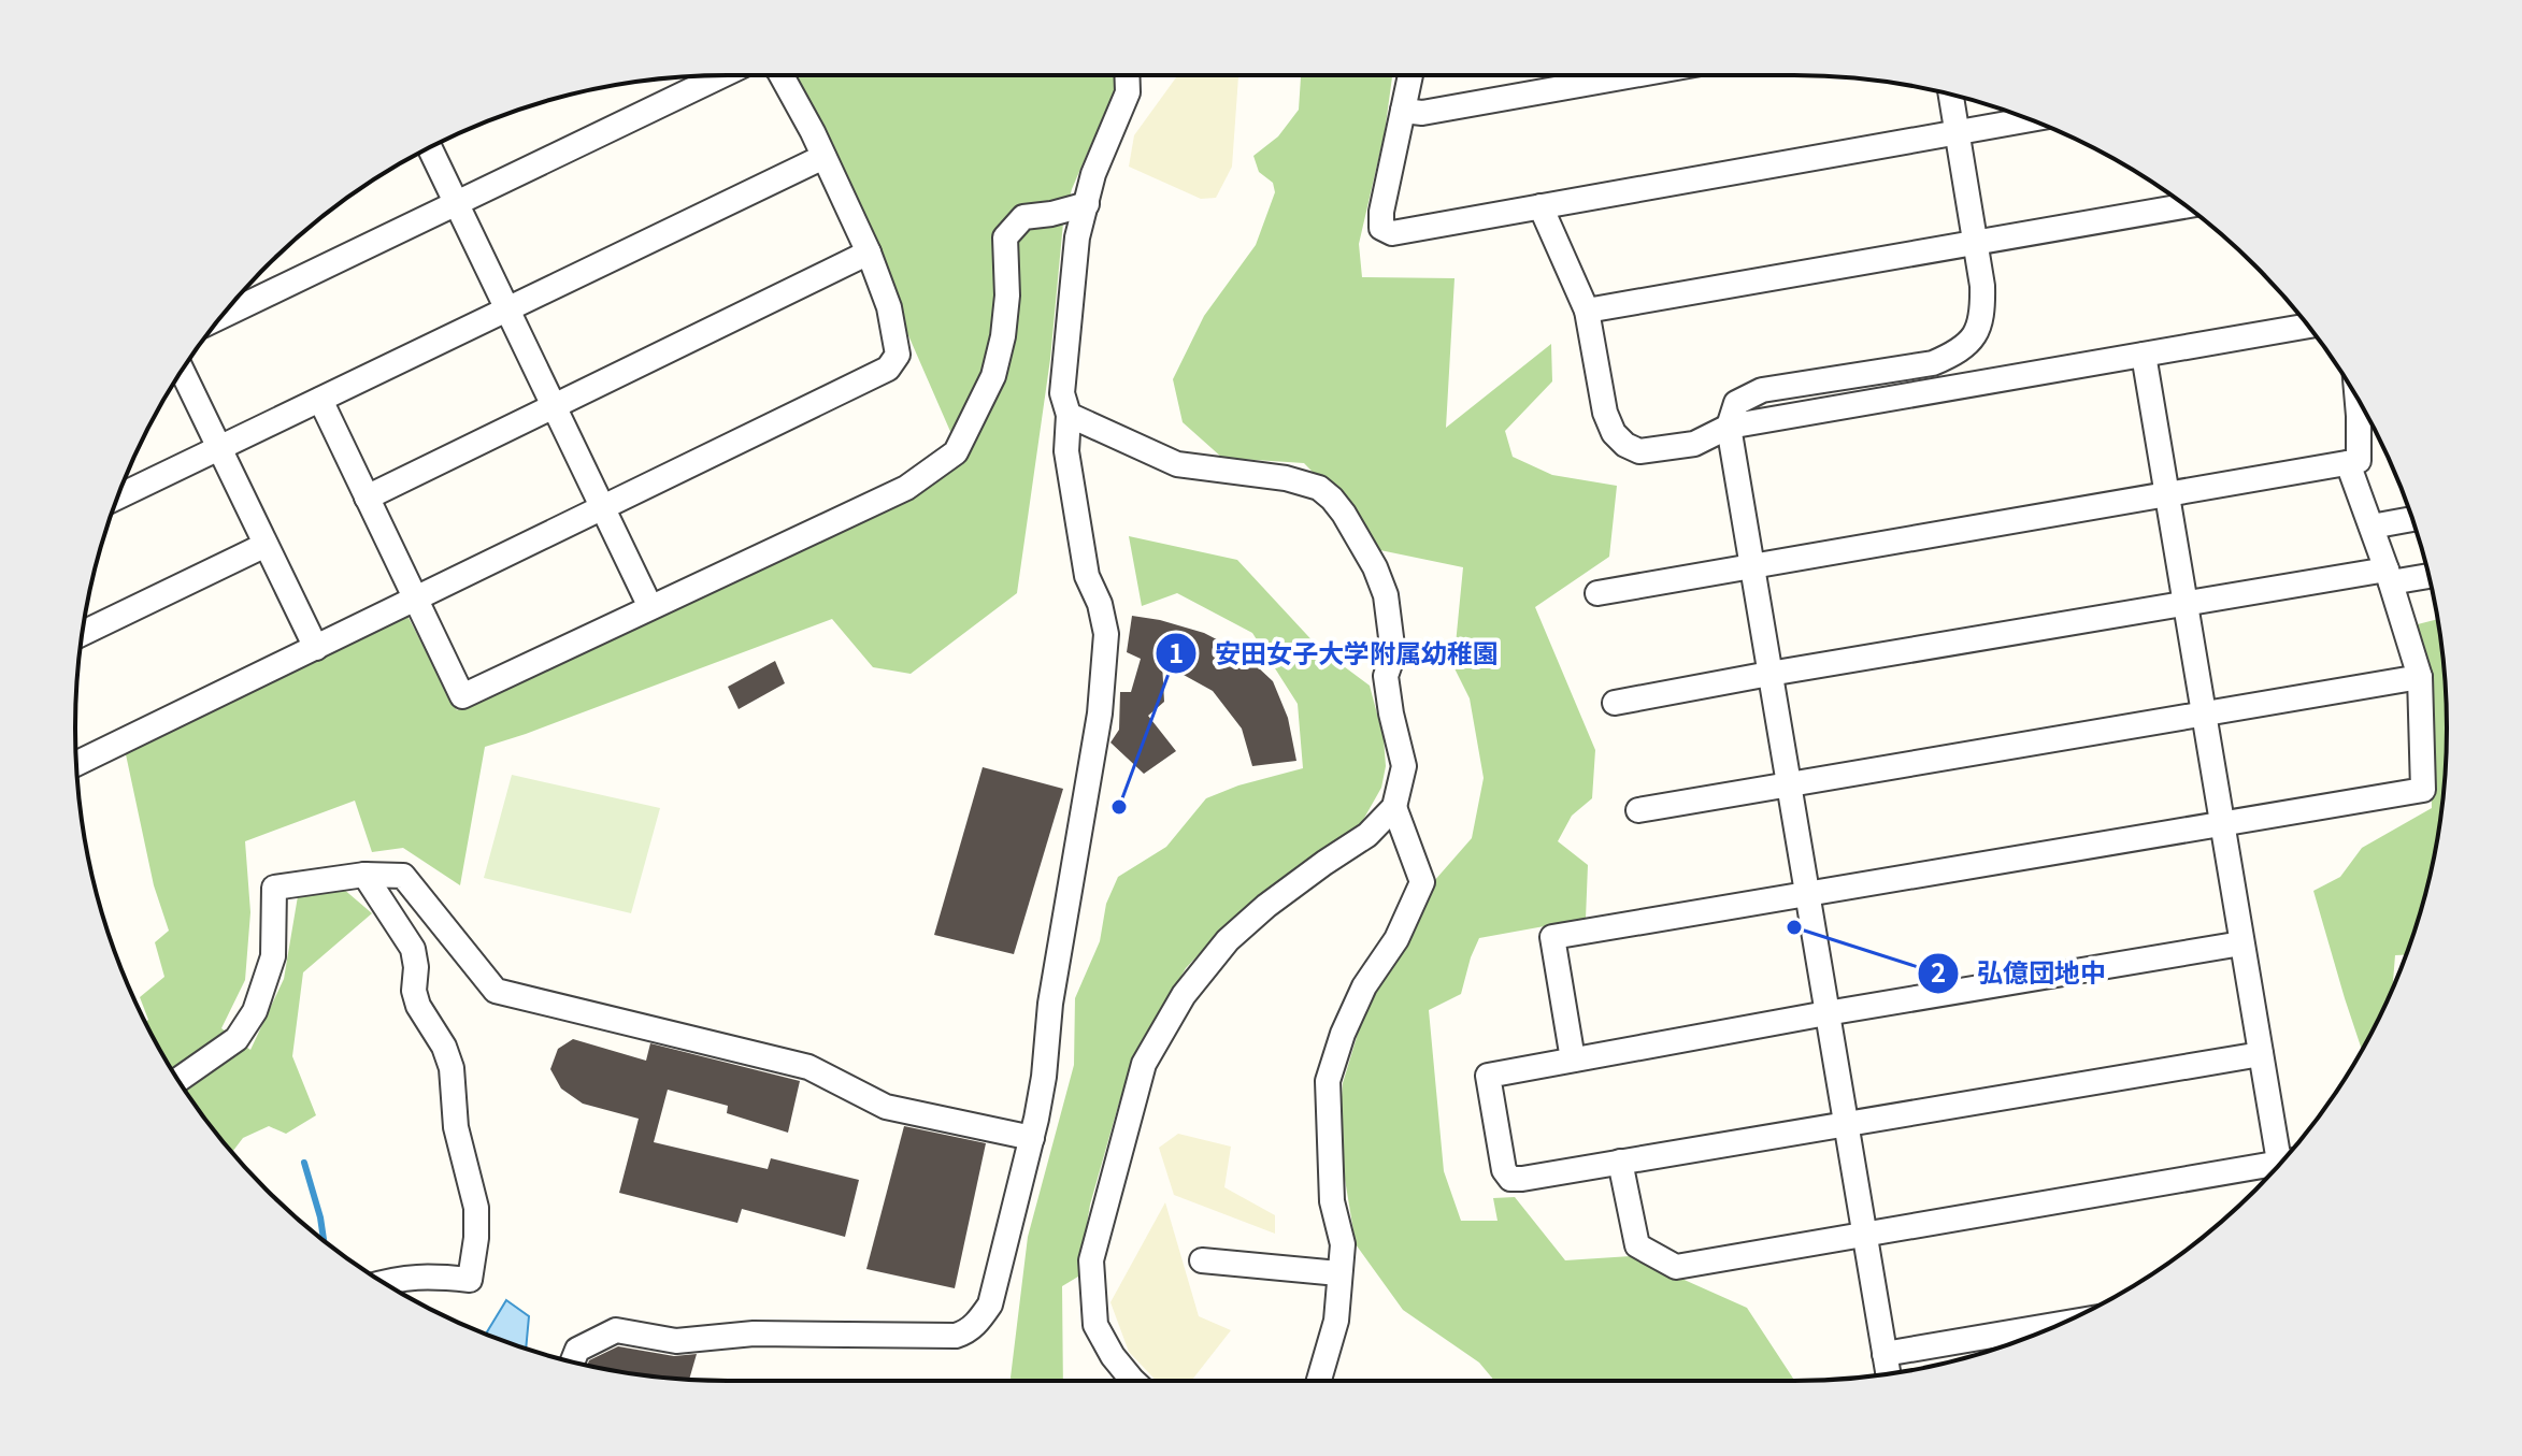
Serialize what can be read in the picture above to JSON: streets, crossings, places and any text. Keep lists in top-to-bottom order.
{
  "places": ["安田女子大学附属幼稚園", "弘億団地中"]
}
